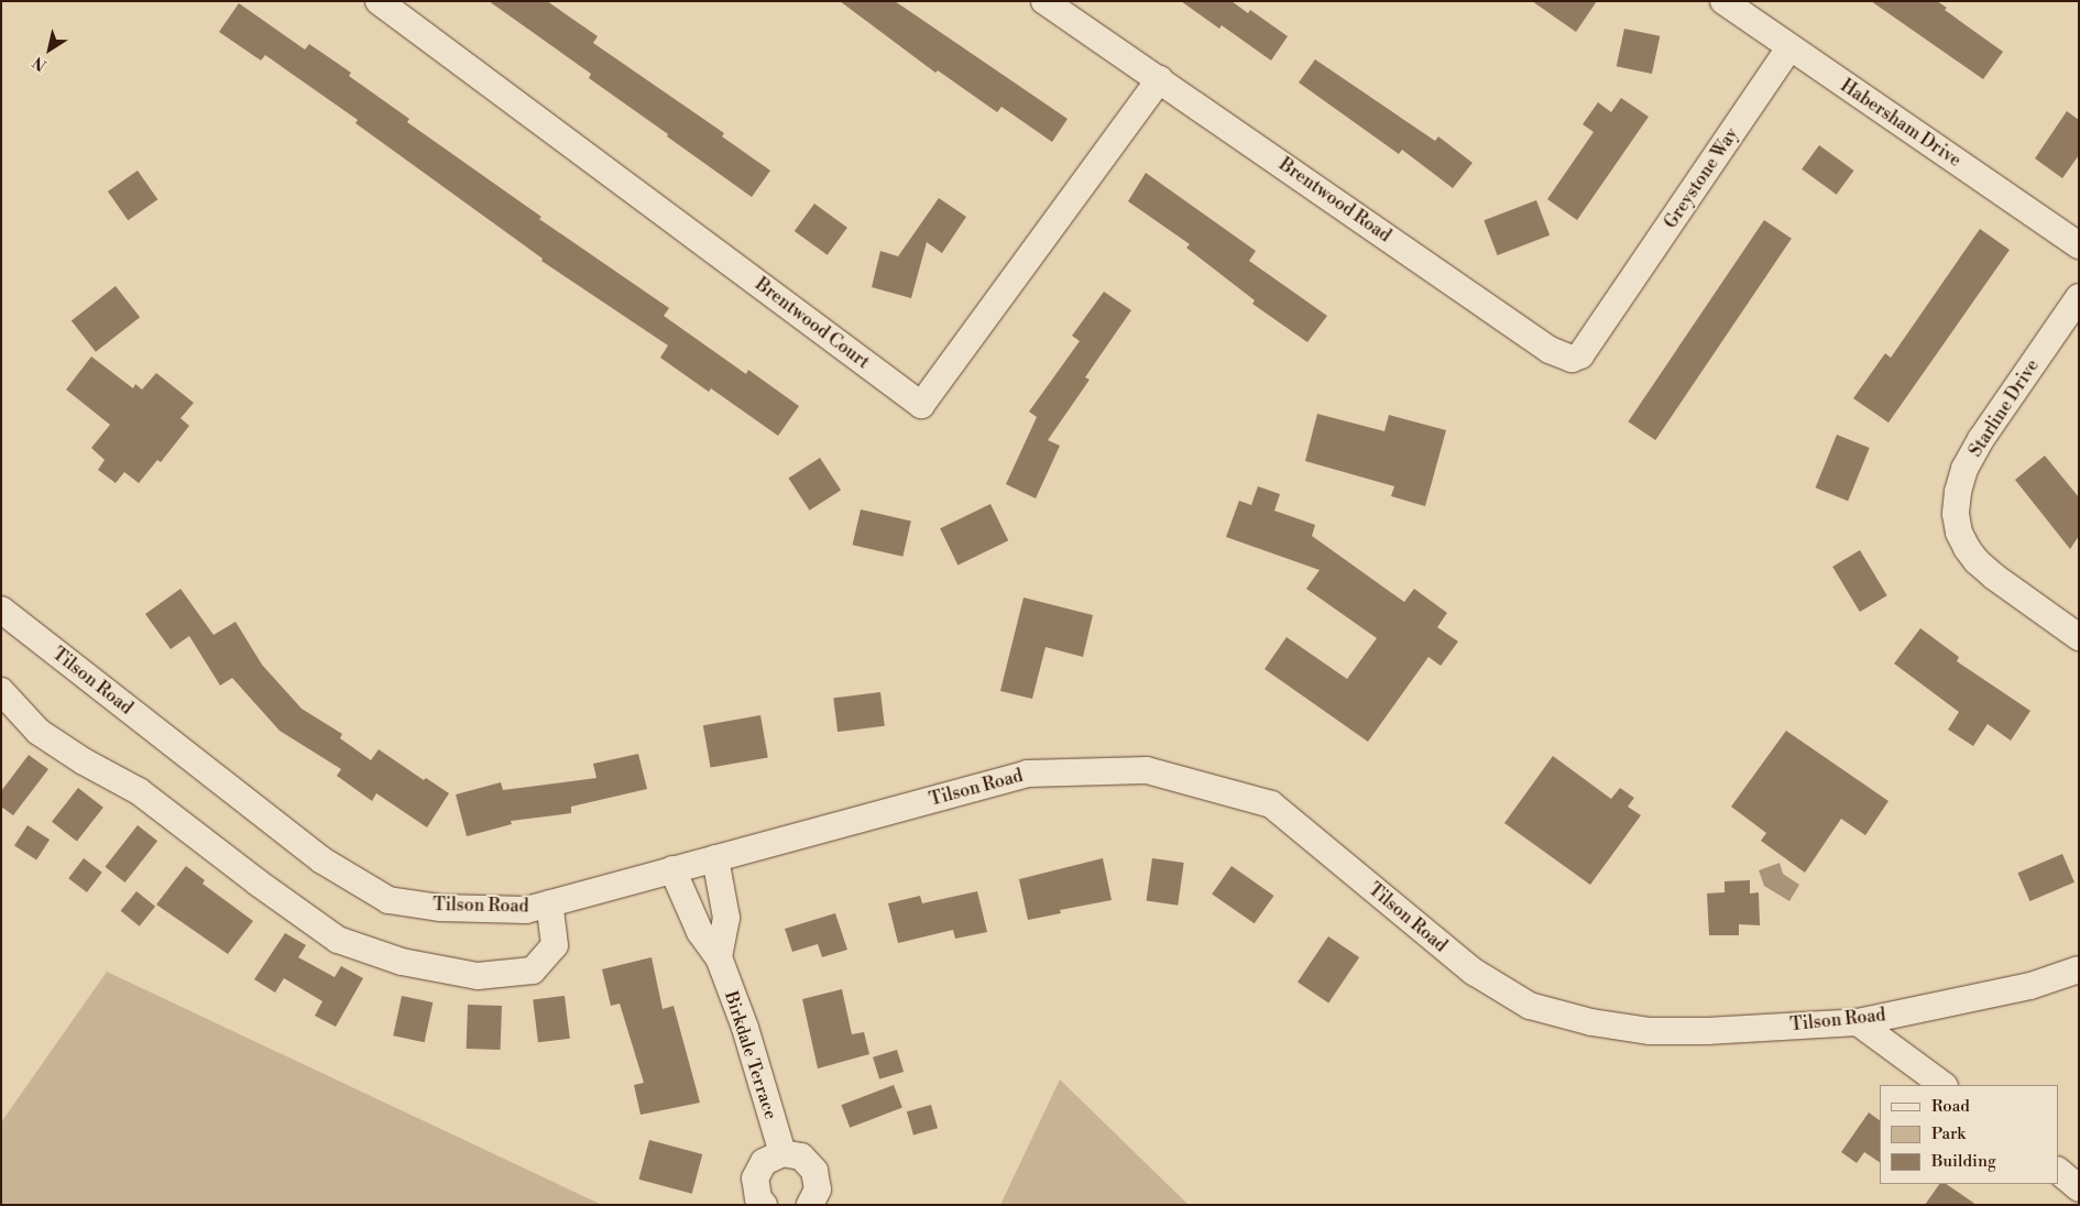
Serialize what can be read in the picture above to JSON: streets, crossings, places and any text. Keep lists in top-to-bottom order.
{
  "streets": {
    "street": [
      "Habersham Drive",
      "Greystone Way",
      "Brentwood Road",
      "Brentwood Court",
      "Starline Drive",
      "Tilson Road",
      "Birkdale Terrace"
    ]
  },
  "crossings": [
    ["Habersham Drive", "Greystone Way"],
    ["Greystone Way", "Brentwood Road"],
    ["Brentwood Road", "Brentwood Court"],
    ["Tilson Road", "Birkdale Terrace"]
  ],
  "legend": ["Road", "Park", "Building"],
  "north": "bottom left"
}
